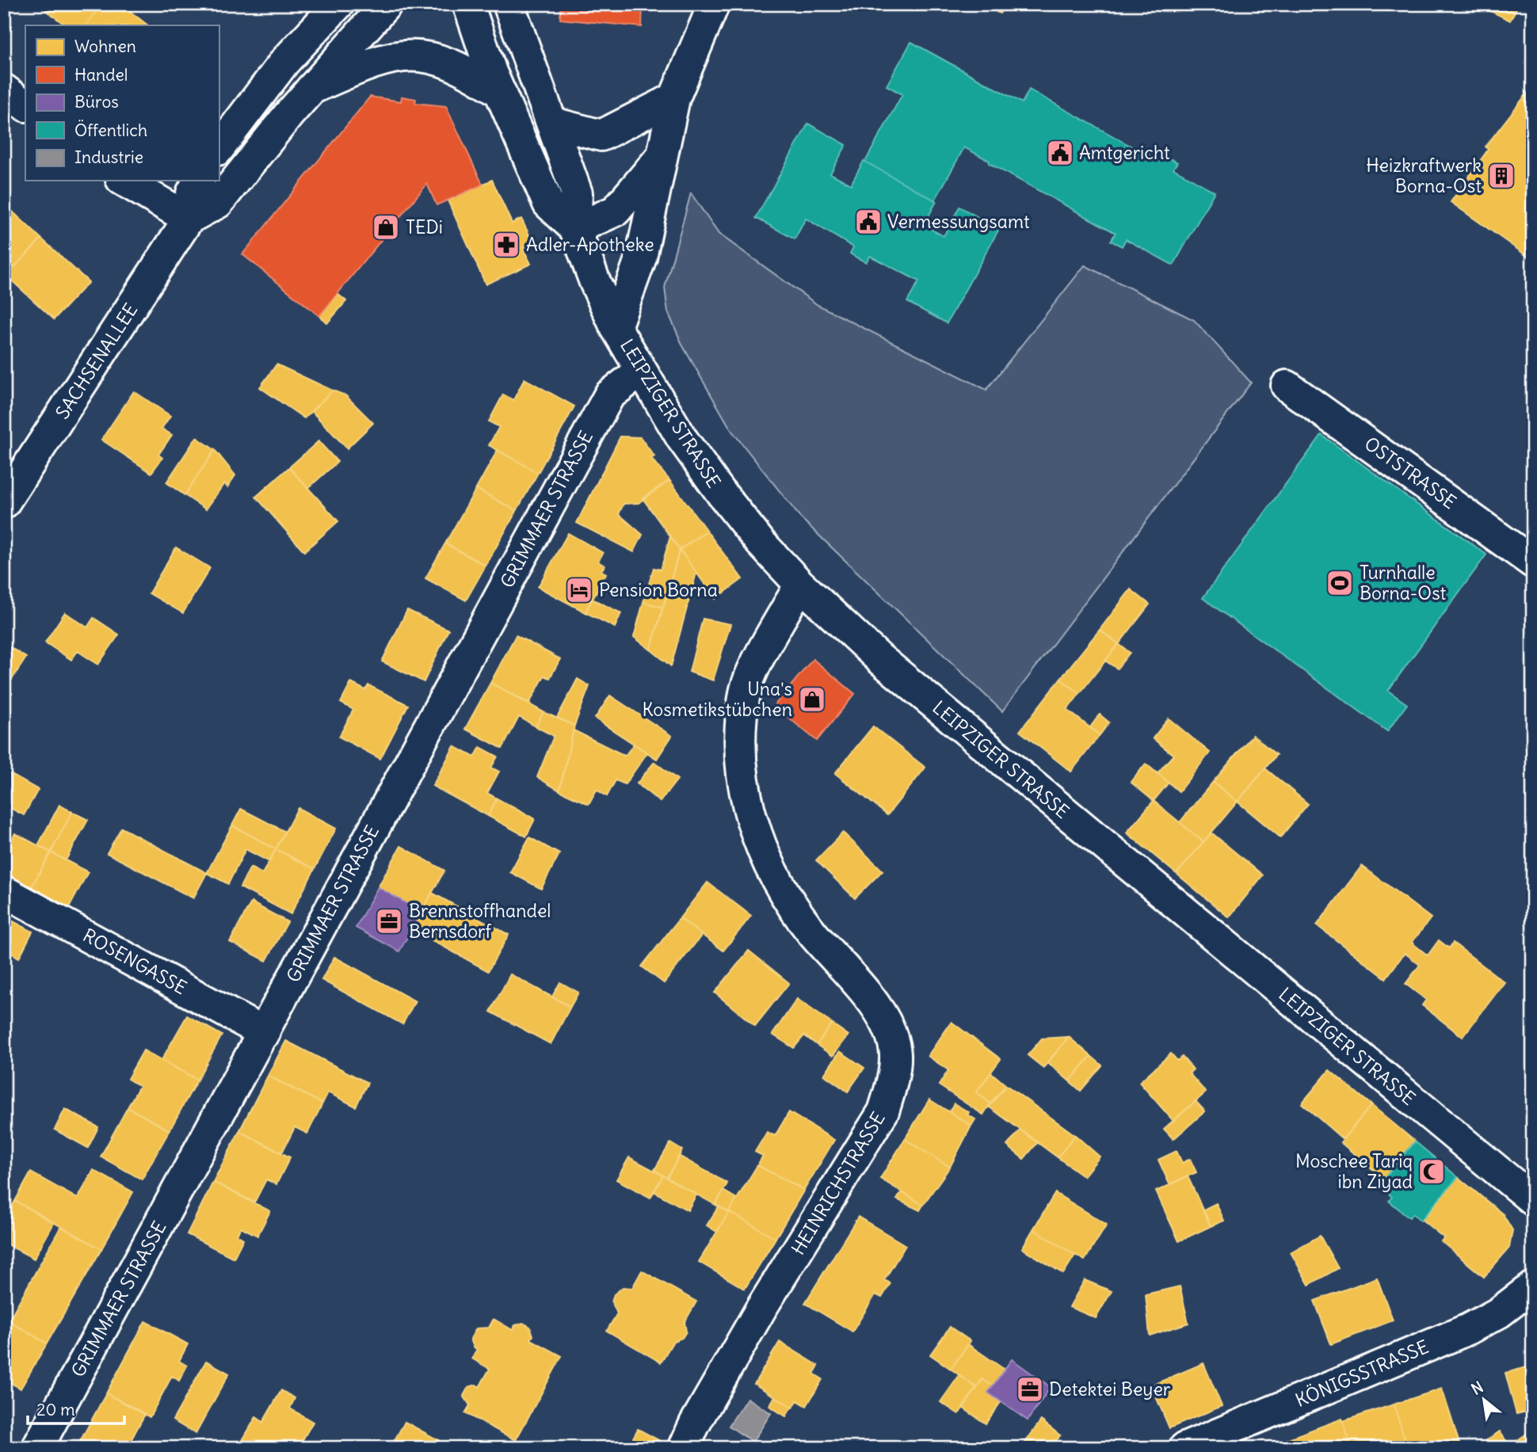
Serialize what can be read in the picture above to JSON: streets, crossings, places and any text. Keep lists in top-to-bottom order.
{
  "streets": {
    "street": [
      "SACHSENALLEE",
      "LEIPZIGER STRASSE",
      "OSTSTRASSE",
      "GRIMMAER STRASSE",
      "ROSENGASSE",
      "HEINRICHSTRASSE",
      "KÖNIGSSTRASSE"
    ]
  },
  "crossings": [
    ["LEIPZIGER STRASSE", "GRIMMAER STRASSE"],
    ["LEIPZIGER STRASSE", "HEINRICHSTRASSE"],
    ["GRIMMAER STRASSE", "ROSENGASSE"]
  ],
  "places": {
    "public building": ["Amtgericht", "Vermessungsamt"],
    "building": ["Heizkraftwerk Borna-Ost"],
    "shop": ["TEDi", "Una's Kosmetikstübchen"],
    "pharmacy": ["Adler-Apotheke"],
    "sports": ["Turnhalle Borna-Ost"],
    "hotel": ["Pension Borna"],
    "office": ["Brennstoffhandel Bernsdorf", "Detektei Beyer"],
    "mosque": ["Moschee Tariq ibn Ziyad"]
  },
  "legend": [
    "Wohnen",
    "Handel",
    "Büros",
    "Öffentlich",
    "Industrie"
  ],
  "scale_bar": "20 m",
  "north": "top left"
}
